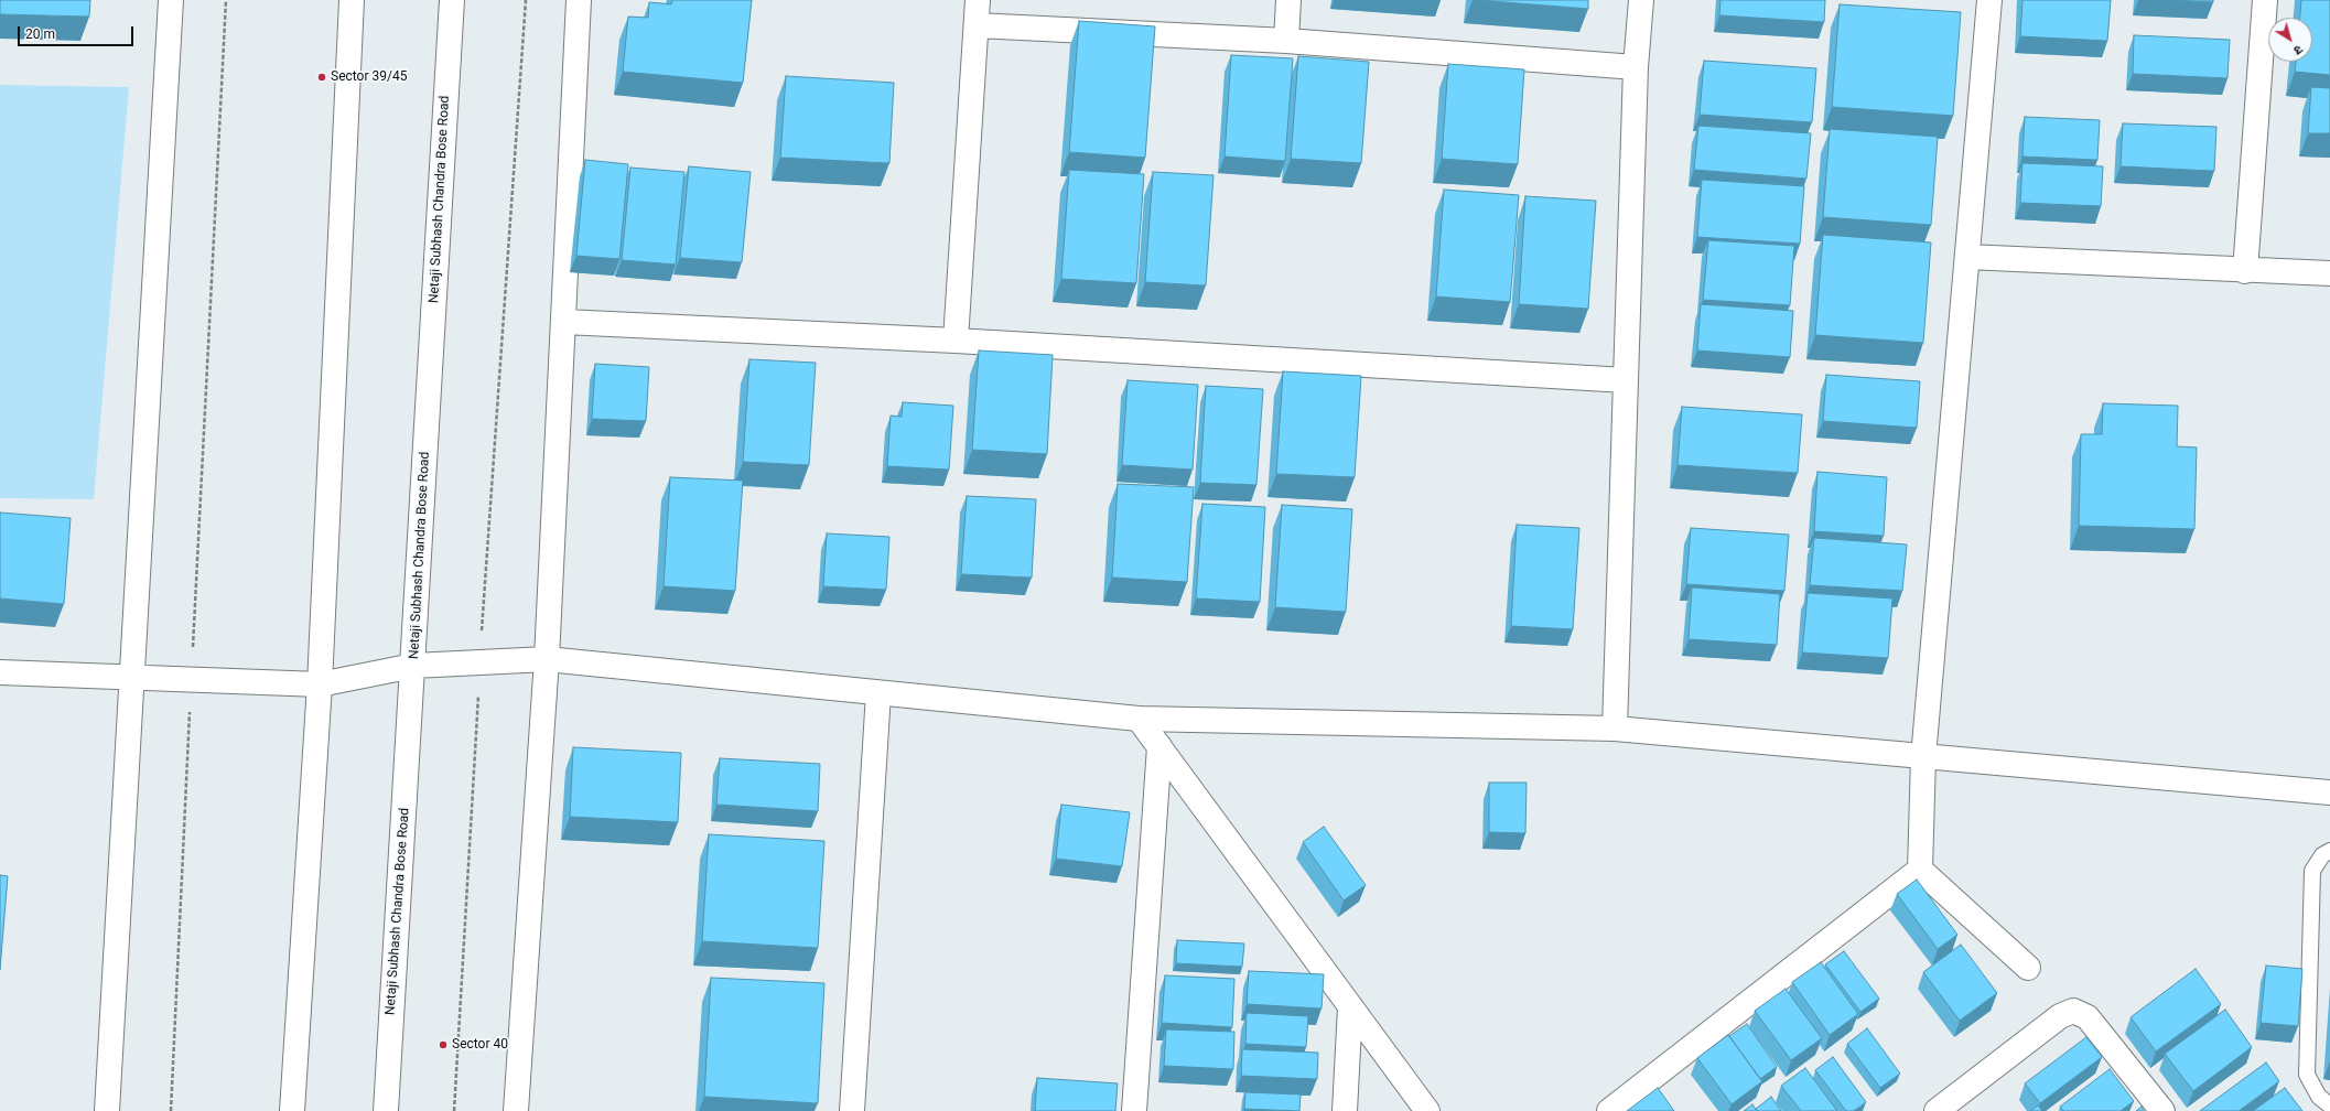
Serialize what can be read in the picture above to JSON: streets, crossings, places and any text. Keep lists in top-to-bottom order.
{
  "streets": {
    "street": ["Netaji Subhash Chandra Bose Road"]
  },
  "places": ["Sector 39/45", "Sector 40"],
  "scale_bar": "20 m",
  "north": "bottom right"
}
